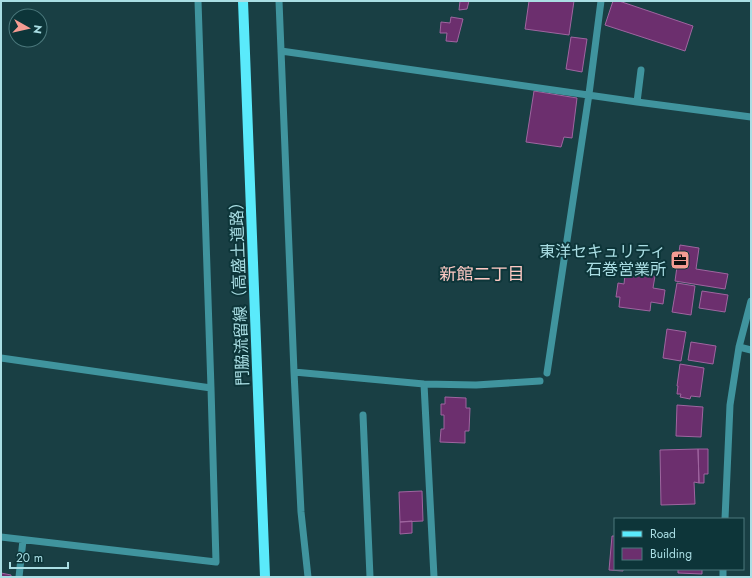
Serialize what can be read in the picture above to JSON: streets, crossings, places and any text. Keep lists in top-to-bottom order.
{
  "streets": {
    "main road": ["門脇流留線（高盛土道路）"]
  },
  "districts": ["新館二丁目"],
  "places": {
    "office": ["東洋セキュリティ 石巻営業所"]
  },
  "legend": ["Road", "Building"],
  "scale_bar": "20 m",
  "north": "right"
}
